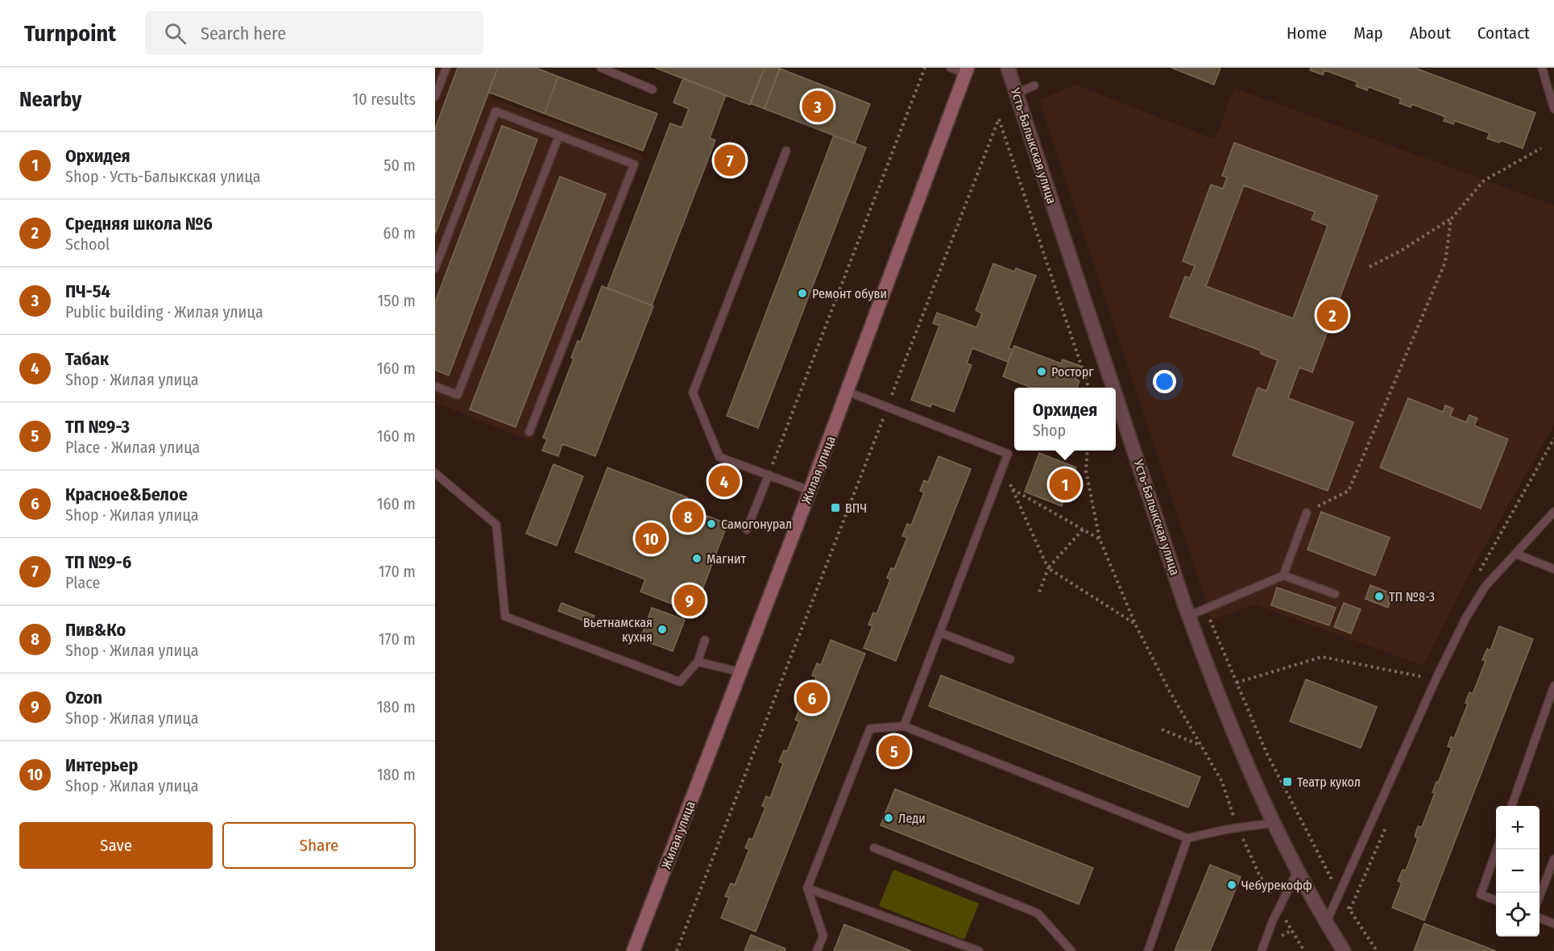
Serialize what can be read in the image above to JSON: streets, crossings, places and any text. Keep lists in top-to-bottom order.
{
  "streets": {
    "main road": ["Жилая улица"],
    "street": ["Усть-Балыкская улица"]
  },
  "places": {
    "other": [
      "Ремонт обуви",
      "Росторг",
      "Самогонурал",
      "Магнит",
      "ТП №8-3",
      "Вьетнамская кухня",
      "Леди",
      "Чебурекофф"
    ],
    "transit": ["ВПЧ", "Театр кукол"]
  },
  "page": {
    "header": "Turnpoint",
    "search": "Search here",
    "nav": [
      "Home",
      "Map",
      "About",
      "Contact"
    ],
    "heading": ["Nearby", "10 results"],
    "pins": [
      "3",
      "7",
      "2",
      "4",
      "1",
      "8",
      "10",
      "9",
      "6",
      "5"
    ],
    "list": [
      {
        "mark": "1",
        "name": "Орхидея",
        "note": "Shop · Усть-Балыкская улица",
        "value": "50 m"
      },
      {
        "mark": "2",
        "name": "Средняя школа №6",
        "note": "School",
        "value": "60 m"
      },
      {
        "mark": "3",
        "name": "ПЧ-54",
        "note": "Public building · Жилая улица",
        "value": "150 m"
      },
      {
        "mark": "4",
        "name": "Табак",
        "note": "Shop · Жилая улица",
        "value": "160 m"
      },
      {
        "mark": "5",
        "name": "ТП №9-3",
        "note": "Place · Жилая улица",
        "value": "160 m"
      },
      {
        "mark": "6",
        "name": "Красное&Белое",
        "note": "Shop · Жилая улица",
        "value": "160 m"
      },
      {
        "mark": "7",
        "name": "ТП №9-6",
        "note": "Place",
        "value": "170 m"
      },
      {
        "mark": "8",
        "name": "Пив&Ко",
        "note": "Shop · Жилая улица",
        "value": "170 m"
      },
      {
        "mark": "9",
        "name": "Ozon",
        "note": "Shop · Жилая улица",
        "value": "180 m"
      },
      {
        "mark": "10",
        "name": "Интерьер",
        "note": "Shop · Жилая улица",
        "value": "180 m"
      }
    ],
    "popup": ["Орхидея", "Shop"],
    "map_buttons": ["+", "−"],
    "buttons": ["Save", "Share"]
  }
}
